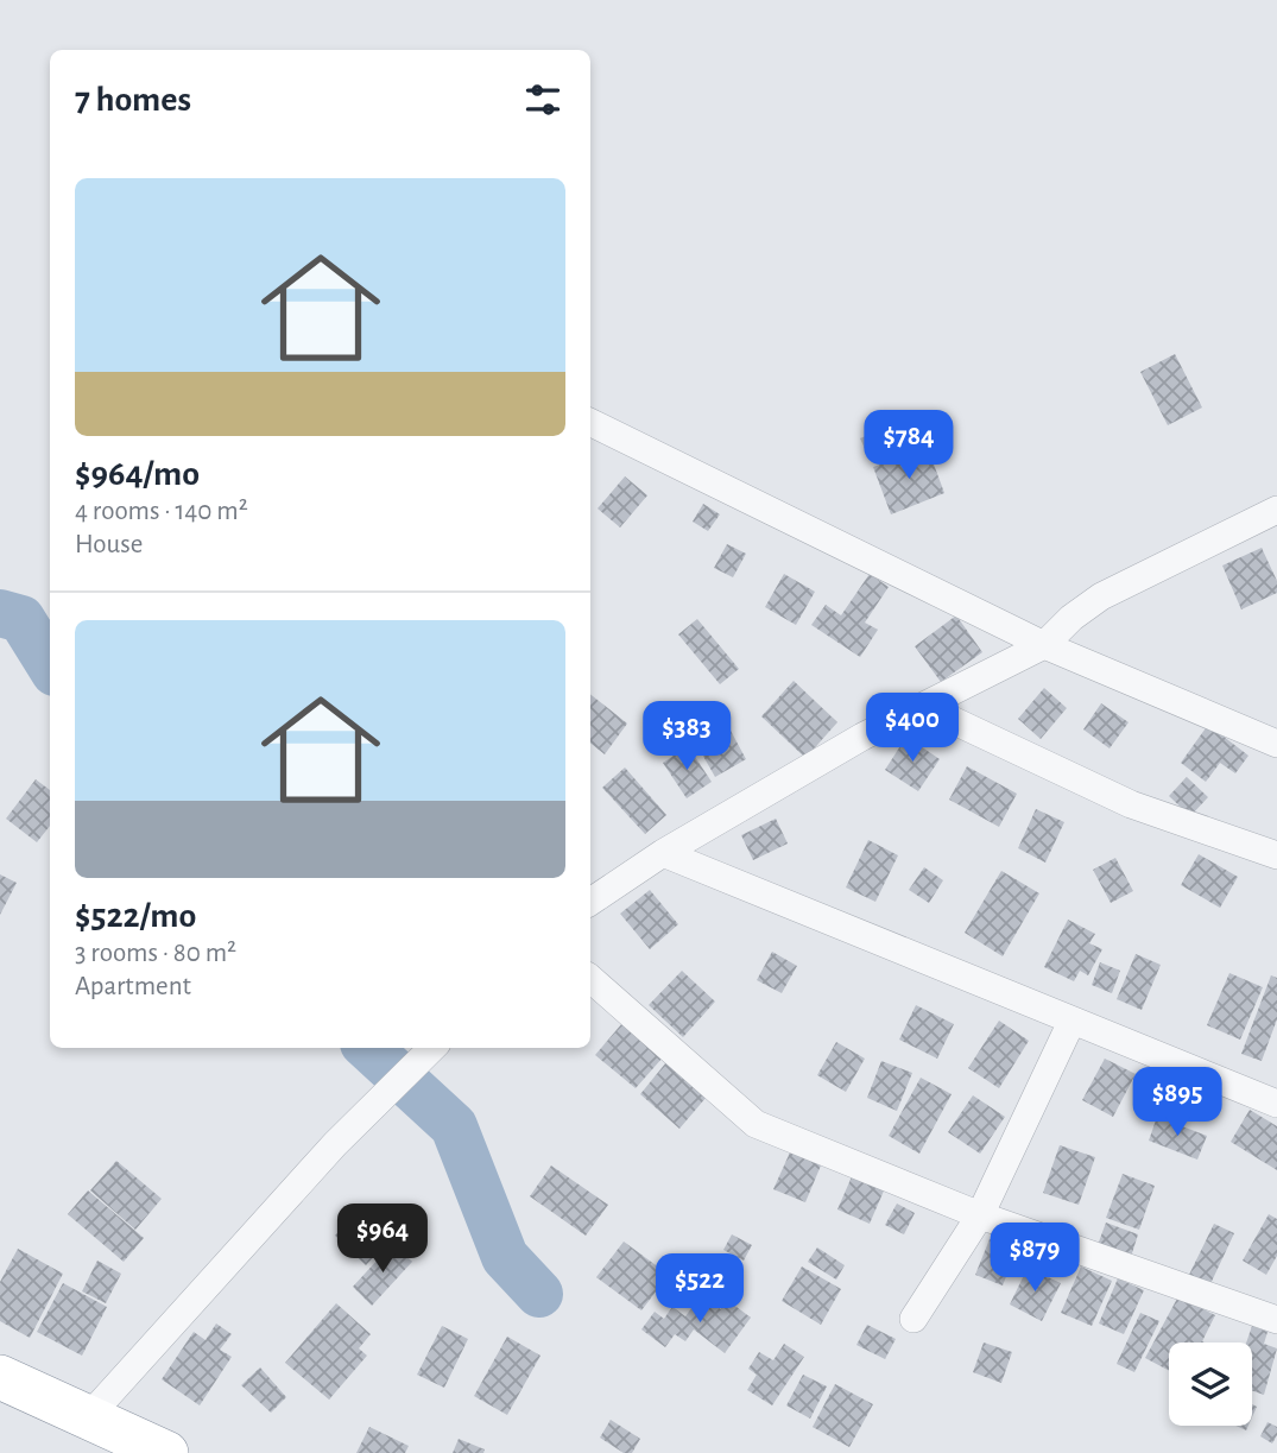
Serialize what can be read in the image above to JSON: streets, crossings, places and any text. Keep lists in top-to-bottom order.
{
  "page": {
    "heading": "7 homes",
    "list": [
      {
        "name": "$964/mo",
        "note": "4 rooms · 140 m² · House"
      },
      {
        "name": "$522/mo",
        "note": "3 rooms · 80 m² · Apartment"
      }
    ],
    "price": [
      "$784",
      "$400",
      "$383",
      "$895",
      "$964",
      "$879",
      "$522"
    ]
  }
}
